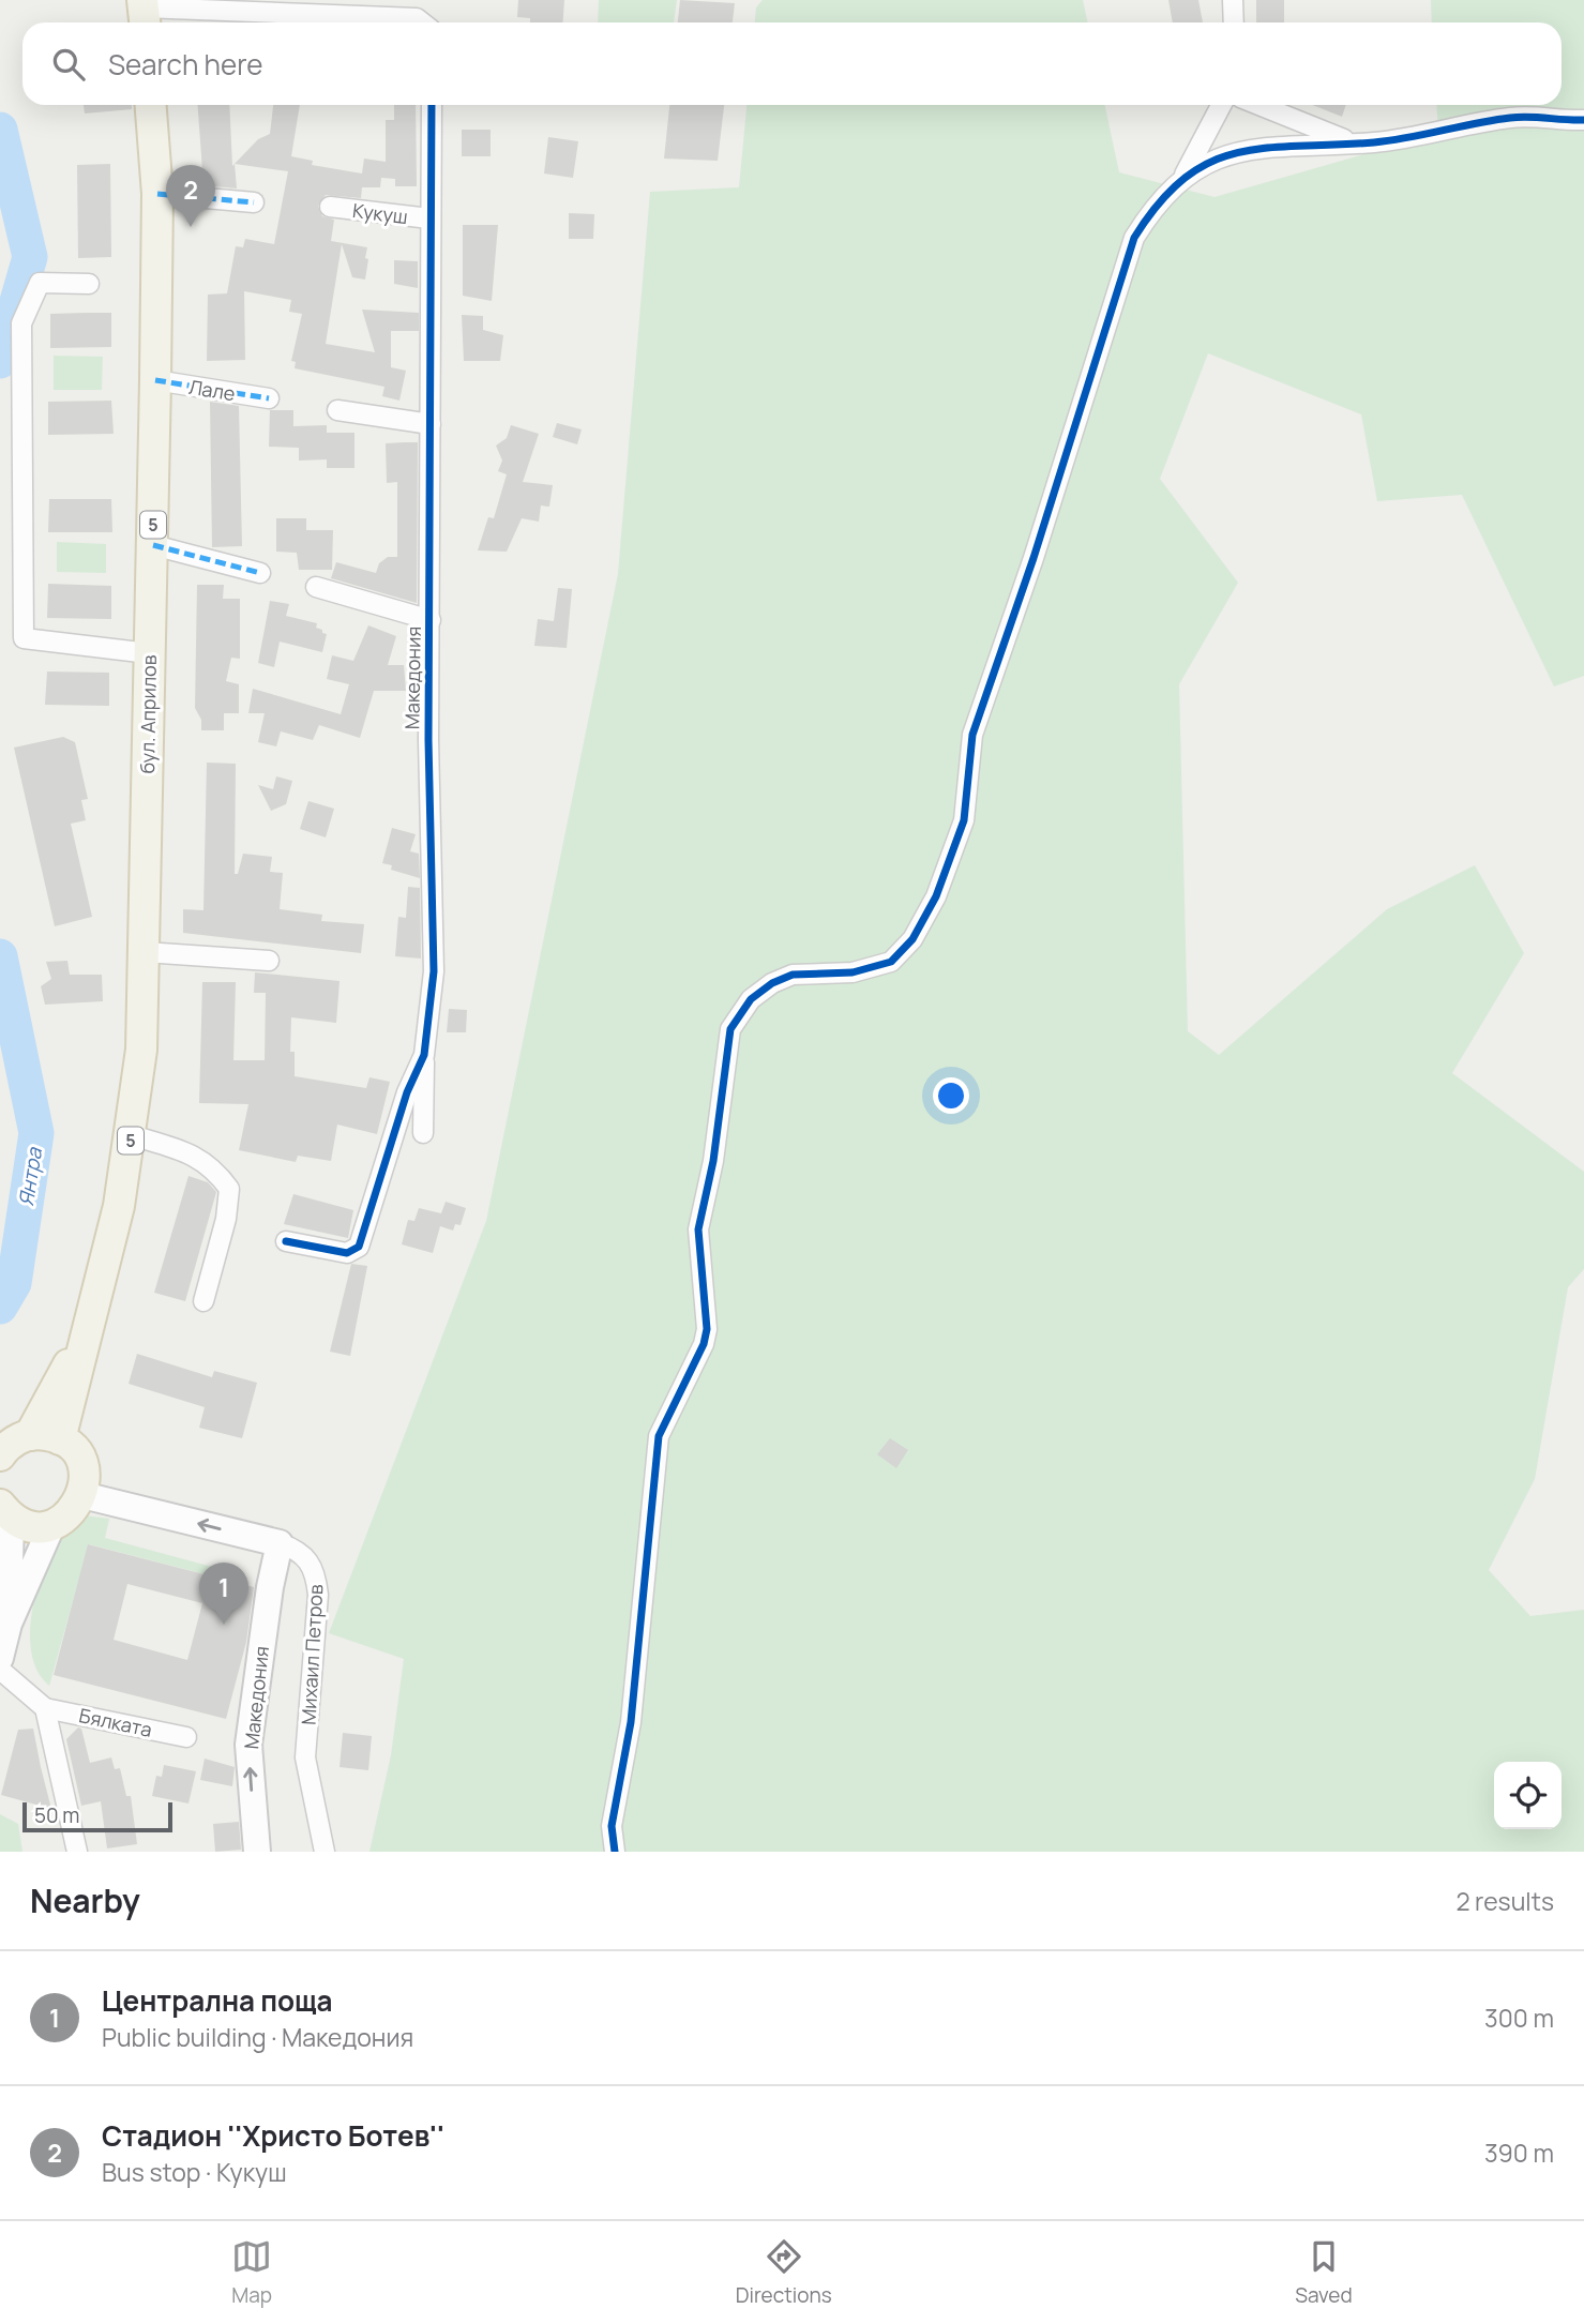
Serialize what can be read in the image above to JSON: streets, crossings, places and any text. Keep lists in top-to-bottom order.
{
  "streets": {
    "main road": [
      "5",
      "Македония",
      "бул. Априлов",
      "Михаил Петров"
    ],
    "street": ["Кукуш", "Лале", "Бялката"]
  },
  "crossings": [
    ["Кукуш", "Македония"],
    ["Лале", "бул. Априлов"],
    ["5", "бул. Априлов"],
    ["Македония", "Михаил Петров"]
  ],
  "one_way": ["Михаил Петров"],
  "water": ["Янтра"],
  "scale_bar": "50 m",
  "page": {
    "search": "Search here",
    "pins": ["2", "1"],
    "scale": "50 m",
    "heading": ["Nearby", "2 results"],
    "list": [
      {
        "mark": "1",
        "name": "Централна поща",
        "note": "Public building · Македония",
        "value": "300 m"
      },
      {
        "mark": "2",
        "name": "Стадион ''Христо Ботев''",
        "note": "Bus stop · Кукуш",
        "value": "390 m"
      }
    ],
    "nav": ["Map", "Directions", "Saved"]
  }
}
